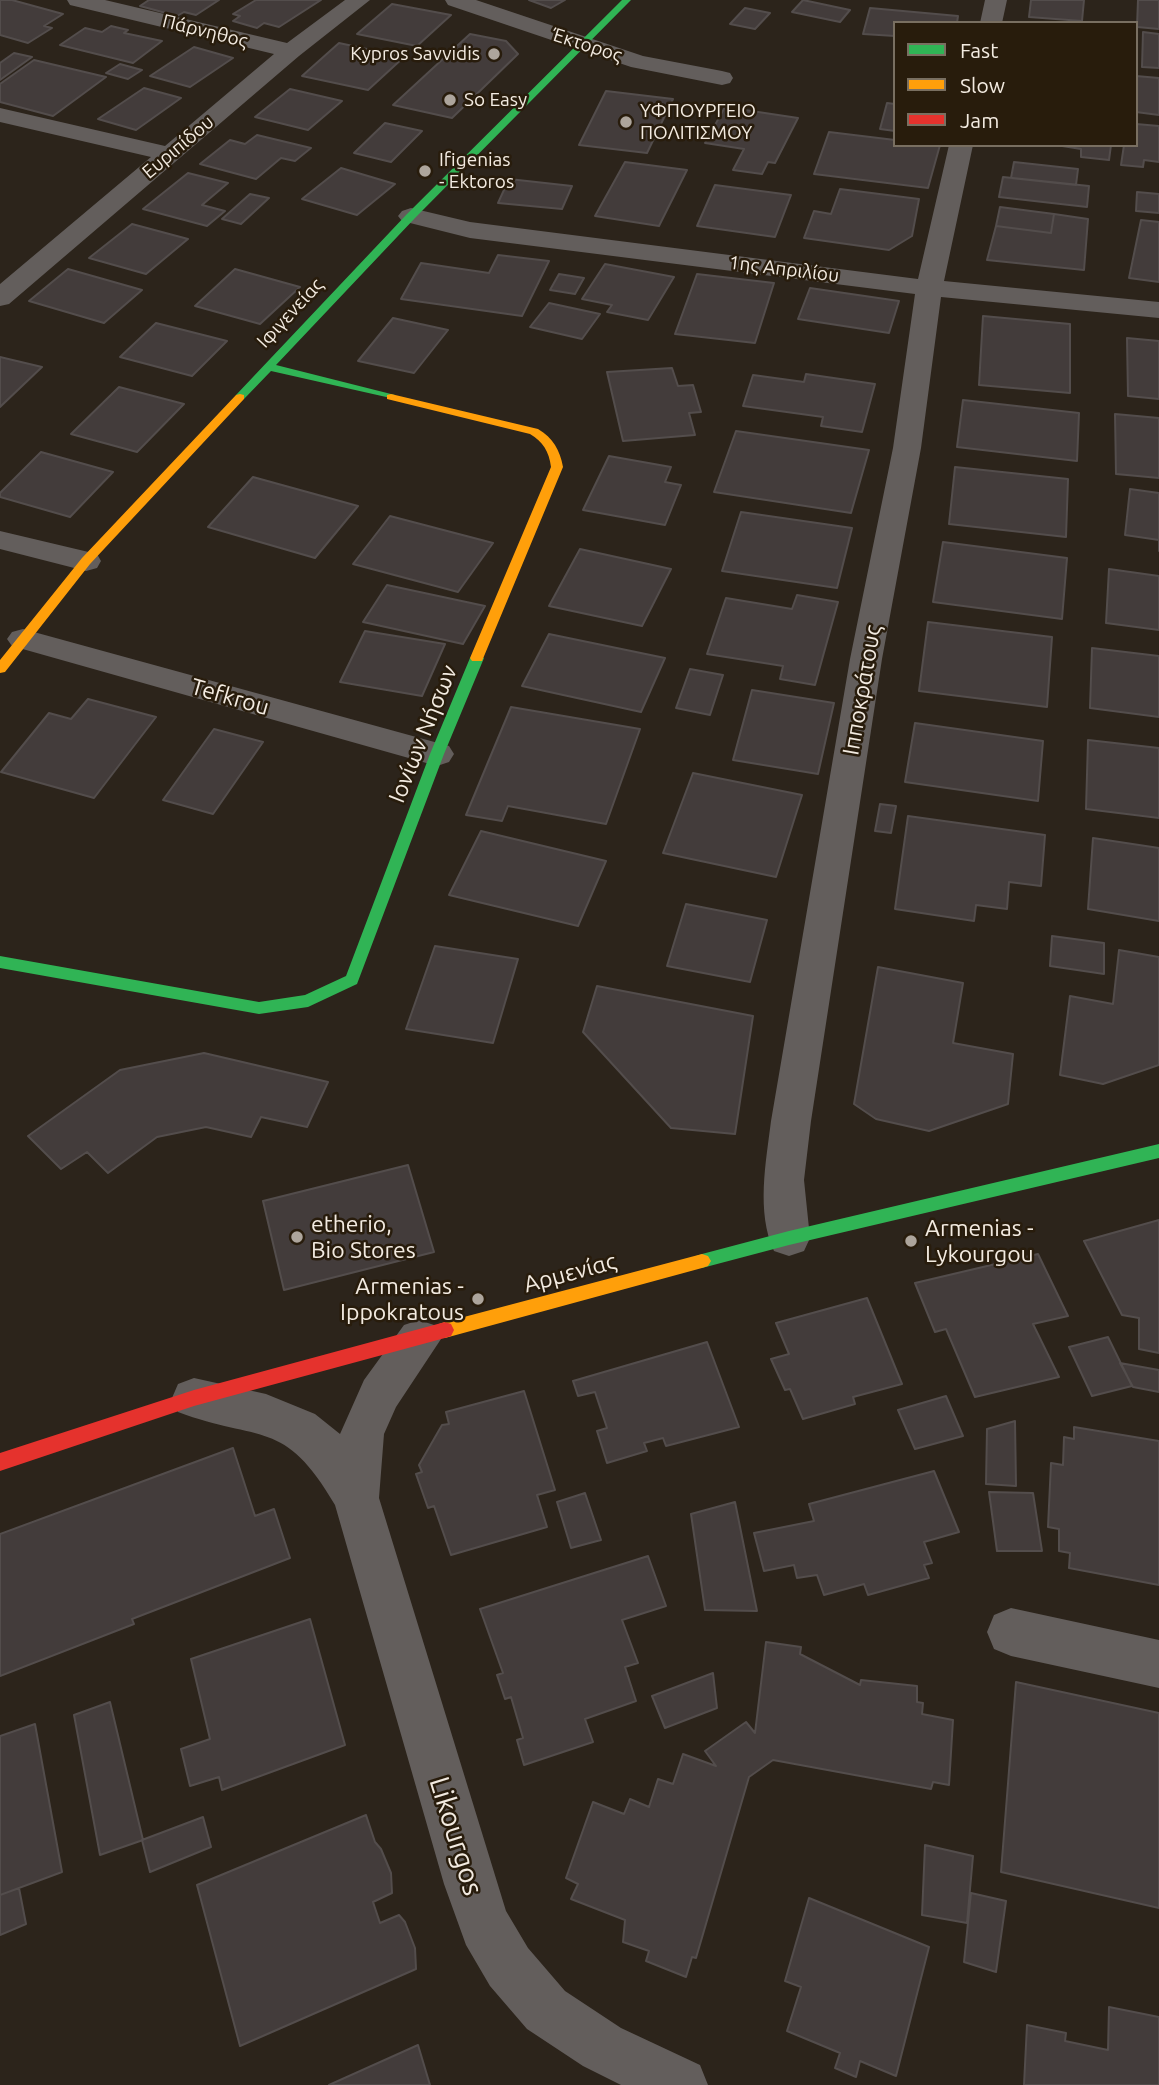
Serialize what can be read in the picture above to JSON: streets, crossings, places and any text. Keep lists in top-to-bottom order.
{
  "streets": {
    "street": [
      "Πάρνηθος",
      "Έκτορος",
      "Ευριπίδου",
      "1ης Απριλίου",
      "Ιφιγενείας",
      "Ιπποκράτους",
      "Tefkrou",
      "Ιονίων Νήσων",
      "Αρμενίας",
      "Likourgos"
    ]
  },
  "crossings": [
    ["Πάρνηθος", "Ευριπίδου"],
    ["Έκτορος", "Ιφιγενείας"],
    ["1ης Απριλίου", "Ιφιγενείας"],
    ["1ης Απριλίου", "Ιπποκράτους"],
    ["Ιφιγενείας", "Tefkrou"],
    ["Ιφιγενείας", "Ιονίων Νήσων"],
    ["Ιπποκράτους", "Αρμενίας"],
    ["Tefkrou", "Ιονίων Νήσων"],
    ["Αρμενίας", "Likourgos"]
  ],
  "places": [
    "Kypros Savvidis",
    "So Easy",
    "ΥΦΠΟΥΡΓΕΙΟ ΠΟΛΙΤΙΣΜΟΥ",
    "Ifigenias - Ektoros",
    "etherio, Bio Stores",
    "Armenias - Lykourgou",
    "Armenias - Ippokratous"
  ],
  "legend": ["Fast", "Slow", "Jam"]
}
